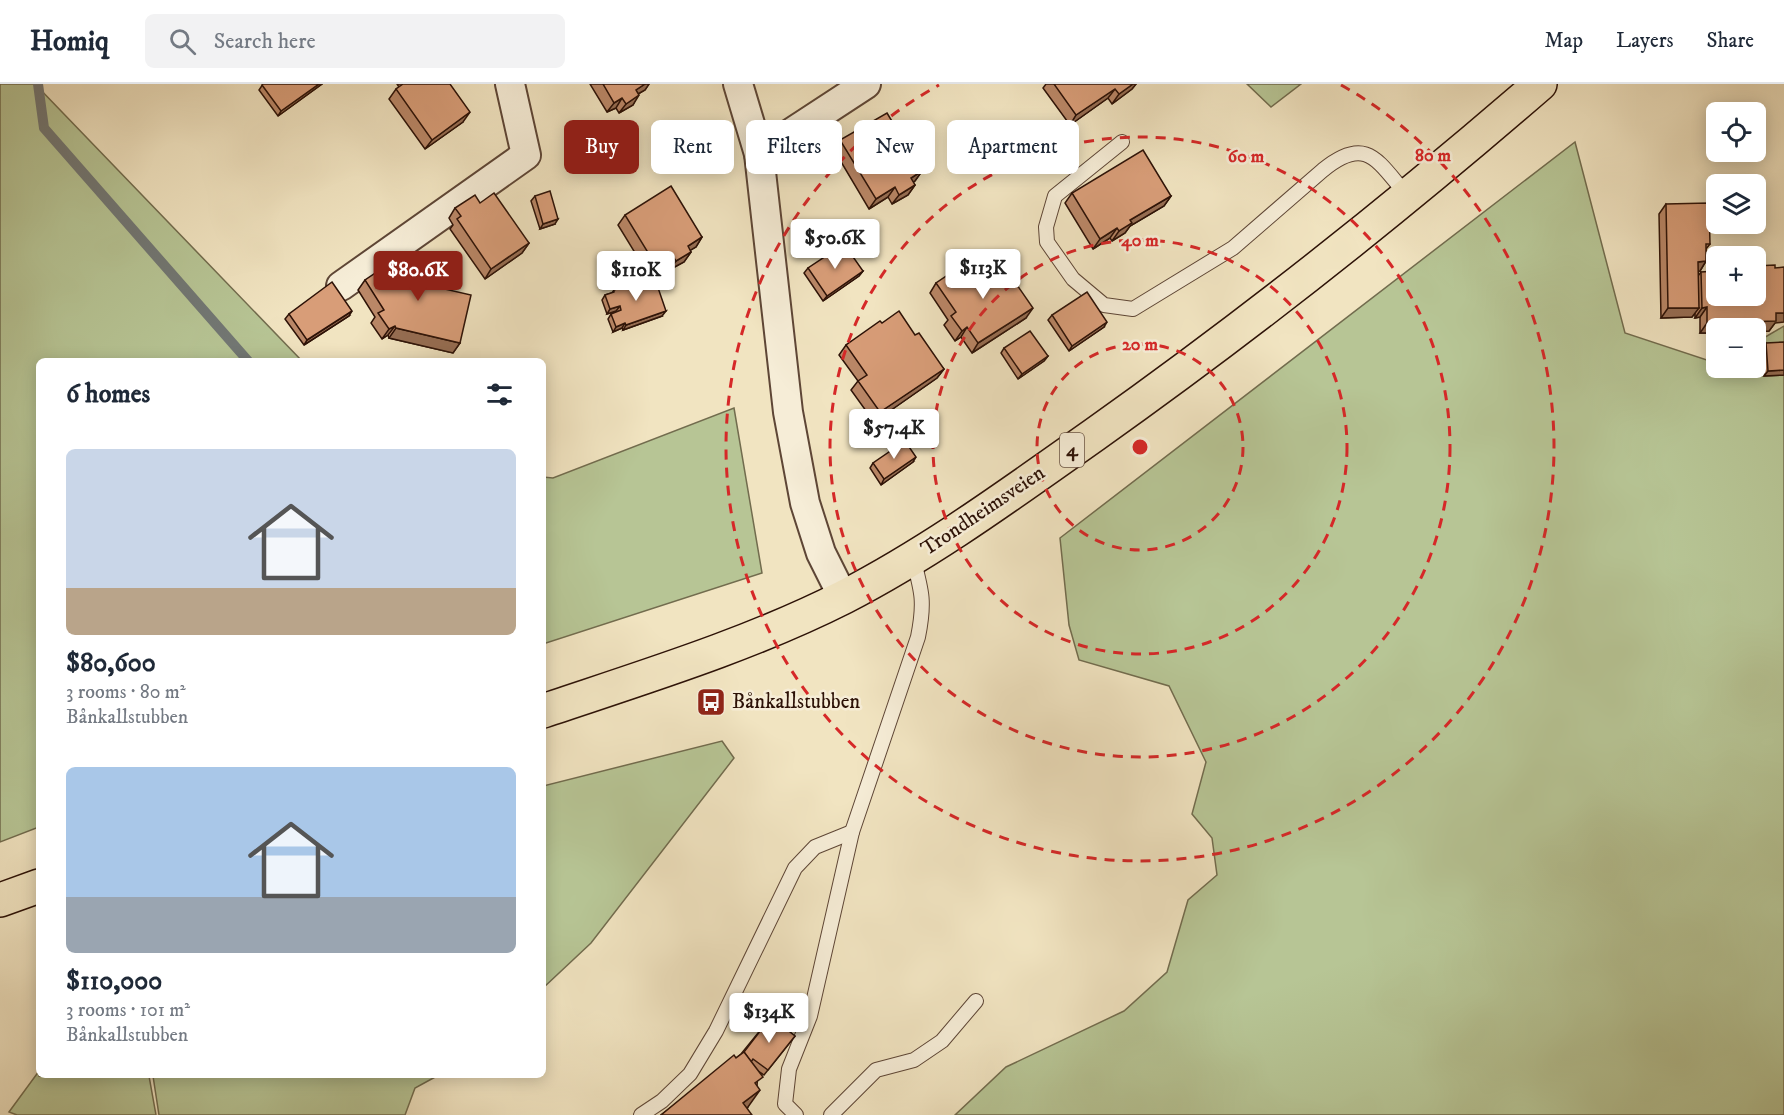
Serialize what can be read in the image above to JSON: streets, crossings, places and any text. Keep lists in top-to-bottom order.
{
  "streets": {
    "highway": ["4", "Trondheimsveien"]
  },
  "places": {
    "bus stop": ["Bånkallstubben"]
  },
  "page": {
    "header": "Homiq",
    "search": "Search here",
    "nav": ["Map", "Layers", "Share"],
    "map_buttons": ["+", "−"],
    "chip": [
      "Buy",
      "Rent",
      "Filters",
      "New",
      "Apartment"
    ],
    "price": [
      "$50.6K",
      "$113K",
      "$80.6K",
      "$110K",
      "$57.4K",
      "$134K"
    ],
    "heading": "6 homes",
    "list": [
      {
        "name": "$80,600",
        "note": "3 rooms · 80 m² · Bånkallstubben"
      },
      {
        "name": "$110,000",
        "note": "3 rooms · 101 m² · Bånkallstubben"
      }
    ]
  },
  "rings": [
    "80 m",
    "60 m",
    "40 m",
    "20 m"
  ]
}
